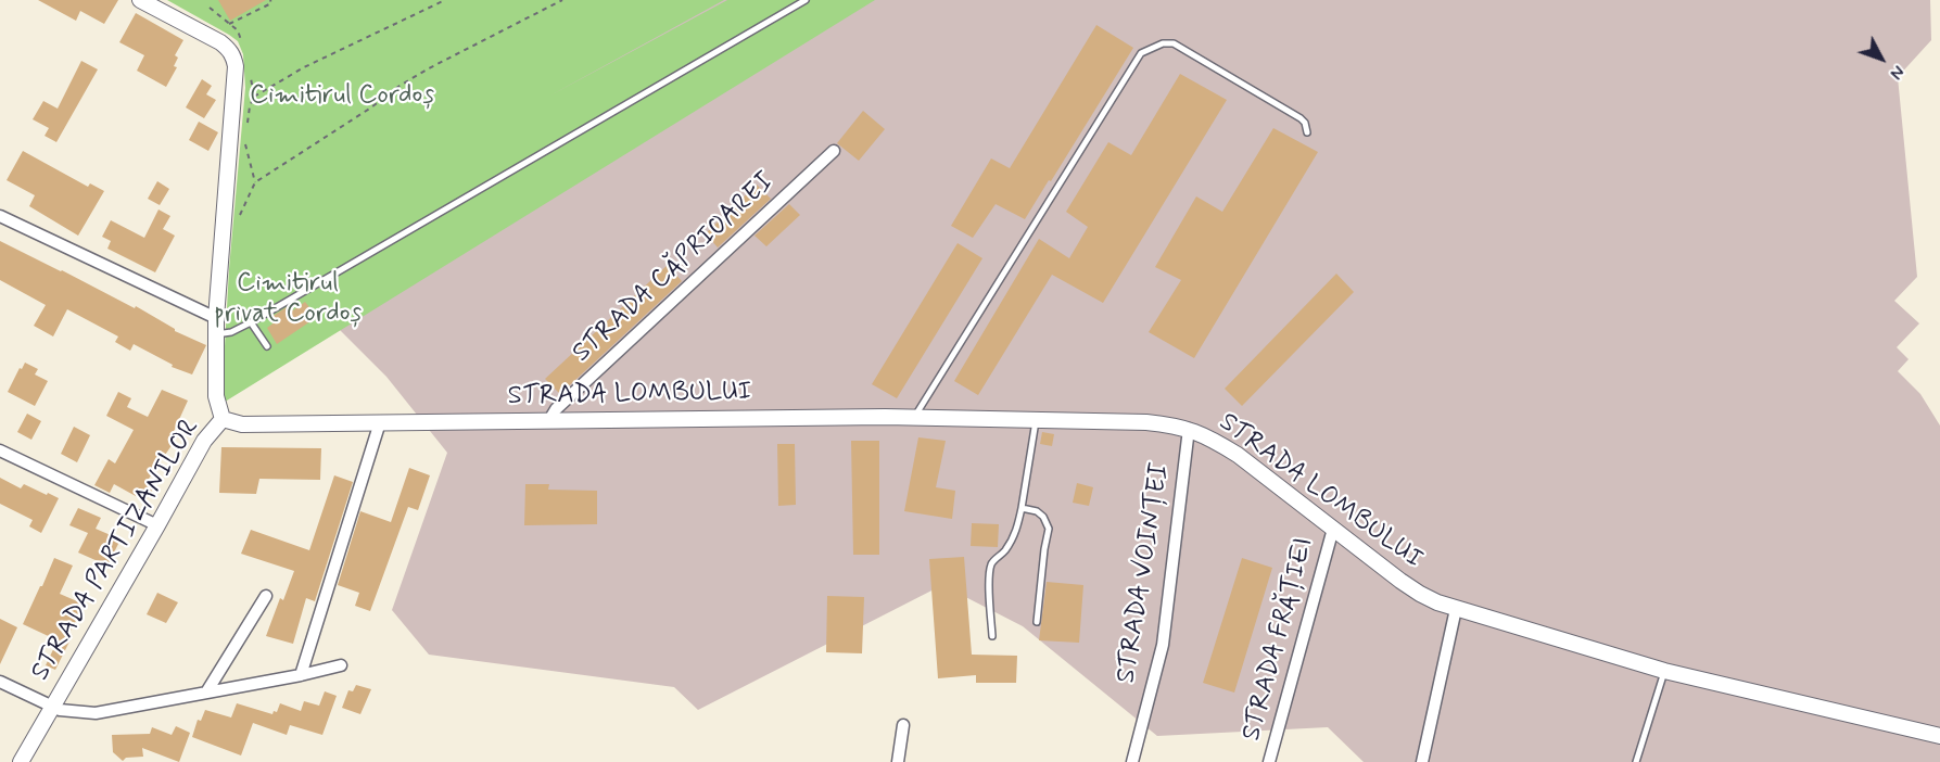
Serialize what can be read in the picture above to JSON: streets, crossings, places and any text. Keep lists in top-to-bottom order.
{
  "streets": {
    "street": [
      "STRADA CĂPRIOAREI",
      "STRADA LOMBULUI",
      "STRADA PARTIZANILOR",
      "STRADA VOINȚEI",
      "STRADA FRĂȚIEI"
    ]
  },
  "crossings": [
    ["STRADA CĂPRIOAREI", "STRADA LOMBULUI"],
    ["STRADA LOMBULUI", "STRADA PARTIZANILOR"],
    ["STRADA LOMBULUI", "STRADA VOINȚEI"],
    ["STRADA LOMBULUI", "STRADA FRĂȚIEI"]
  ],
  "parks": ["Cimitirul Cordoș", "Cimitirul privat Cordoș"],
  "north": "bottom right"
}
